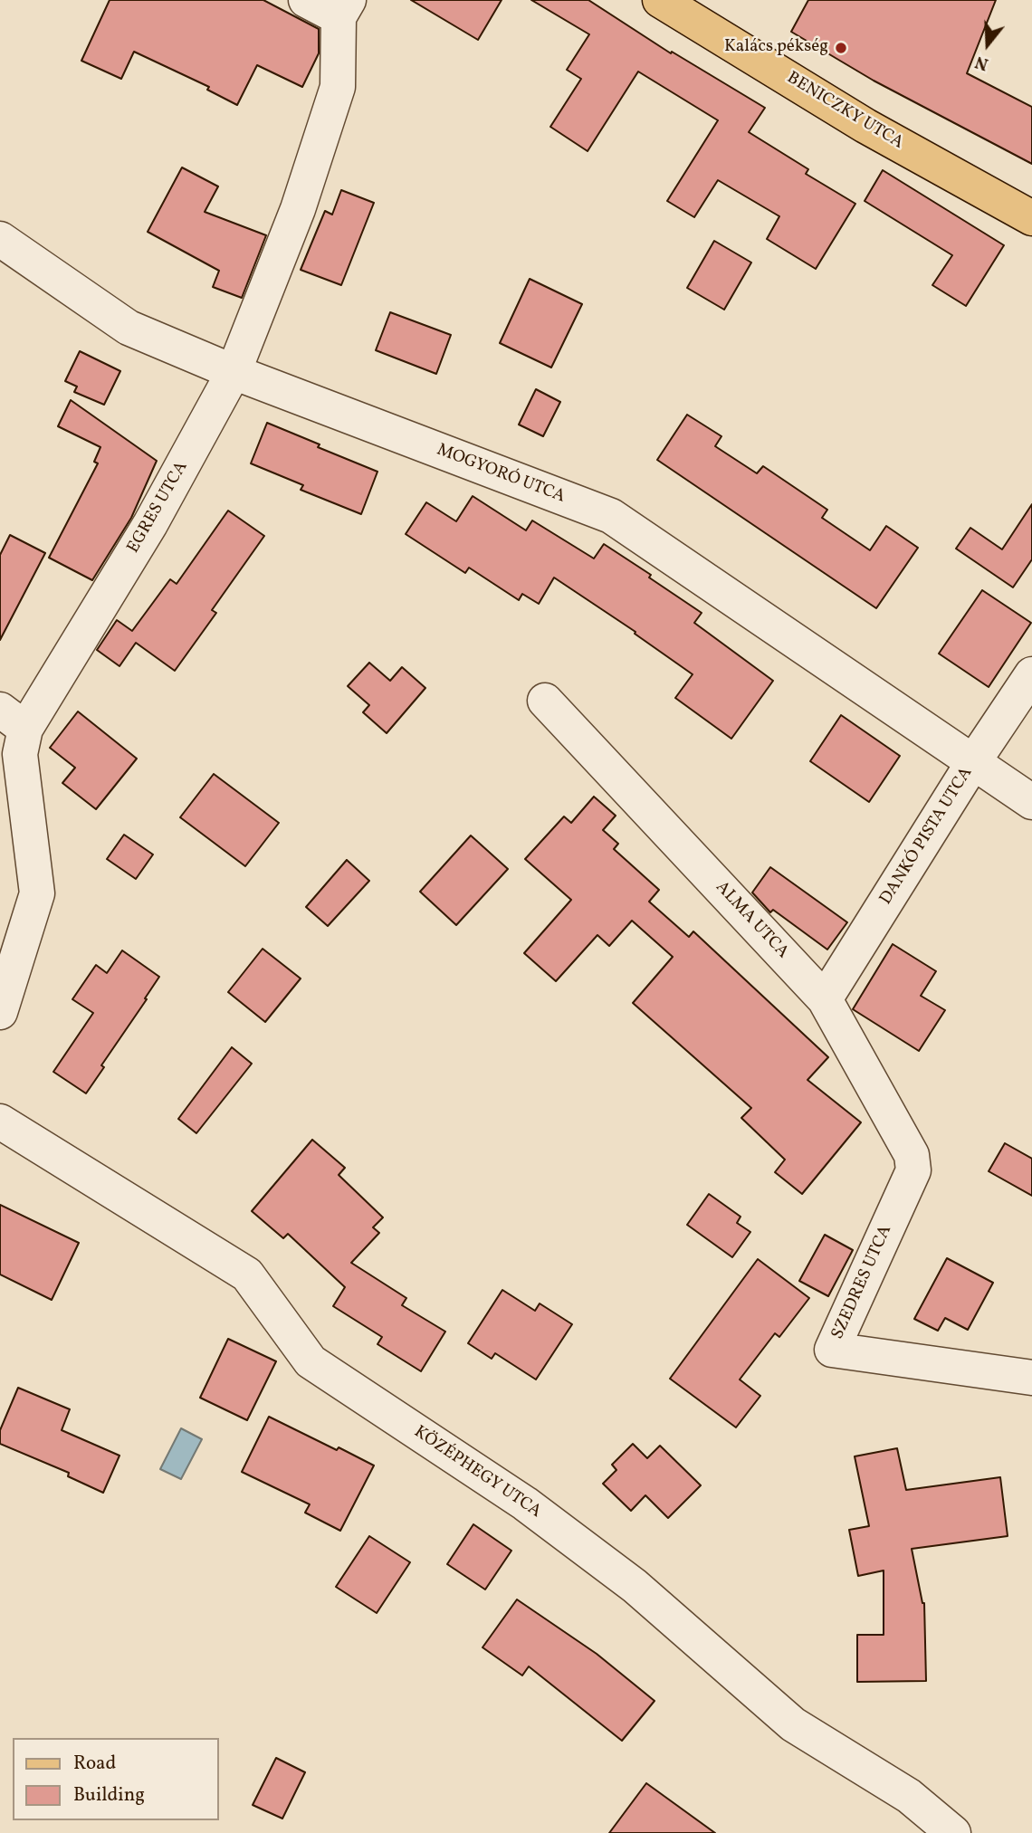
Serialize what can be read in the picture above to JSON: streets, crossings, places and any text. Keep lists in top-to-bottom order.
{
  "streets": {
    "main road": ["BENICZKY UTCA"],
    "street": [
      "MOGYORÓ UTCA",
      "EGRES UTCA",
      "DANKÓ PISTA UTCA",
      "ALMA UTCA",
      "SZEDRES UTCA",
      "KÖZÉPHEGY UTCA"
    ]
  },
  "crossings": [
    ["MOGYORÓ UTCA", "EGRES UTCA"],
    ["MOGYORÓ UTCA", "DANKÓ PISTA UTCA"],
    ["DANKÓ PISTA UTCA", "ALMA UTCA"],
    ["ALMA UTCA", "SZEDRES UTCA"]
  ],
  "places": ["Kalács pékség"],
  "legend": ["Road", "Building"],
  "north": "bottom"
}
